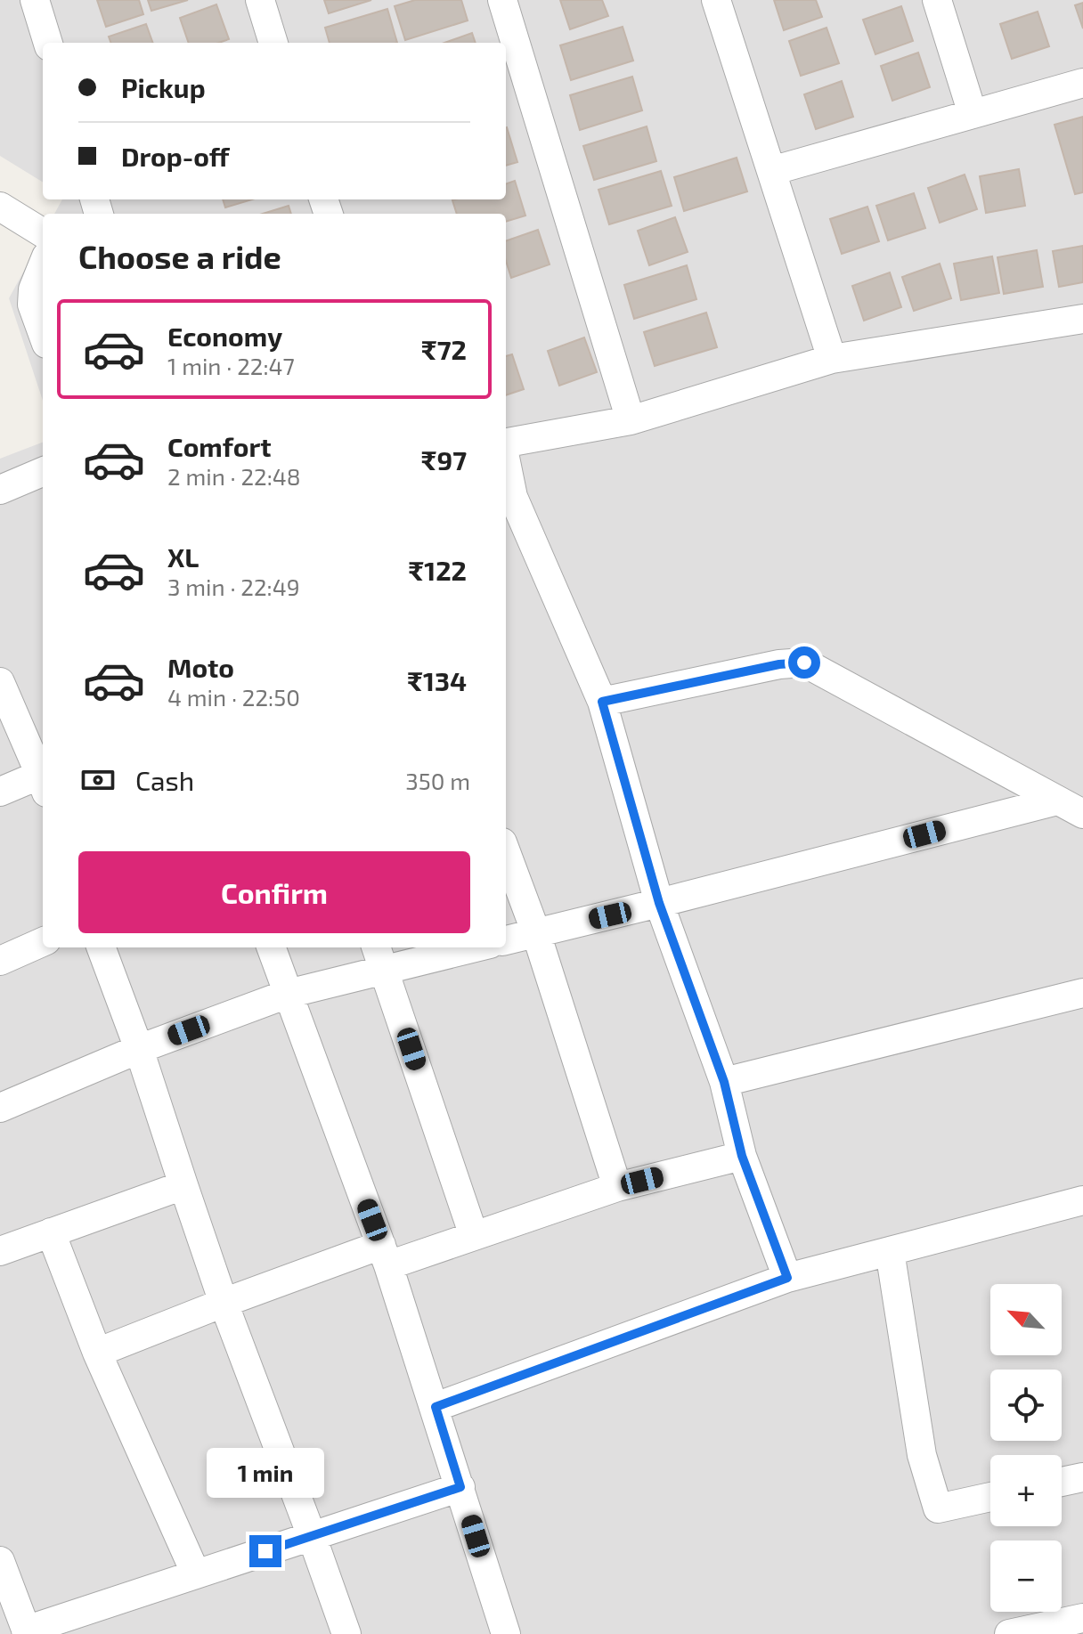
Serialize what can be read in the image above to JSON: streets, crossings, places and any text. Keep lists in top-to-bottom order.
{
  "north": "top left",
  "page": {
    "banner": ["Pickup", "Drop-off"],
    "heading": "Choose a ride",
    "list": [
      {
        "name": "Economy",
        "note": "1 min · 22:47",
        "value": "₹72"
      },
      {
        "name": "Comfort",
        "note": "2 min · 22:48",
        "value": "₹97"
      },
      {
        "name": "XL",
        "note": "3 min · 22:49",
        "value": "₹122"
      },
      {
        "name": "Moto",
        "note": "4 min · 22:50",
        "value": "₹134"
      }
    ],
    "pay": ["Cash", "350 m"],
    "buttons": "Confirm",
    "map_buttons": ["+", "−"],
    "bubble": "1 min"
  }
}
